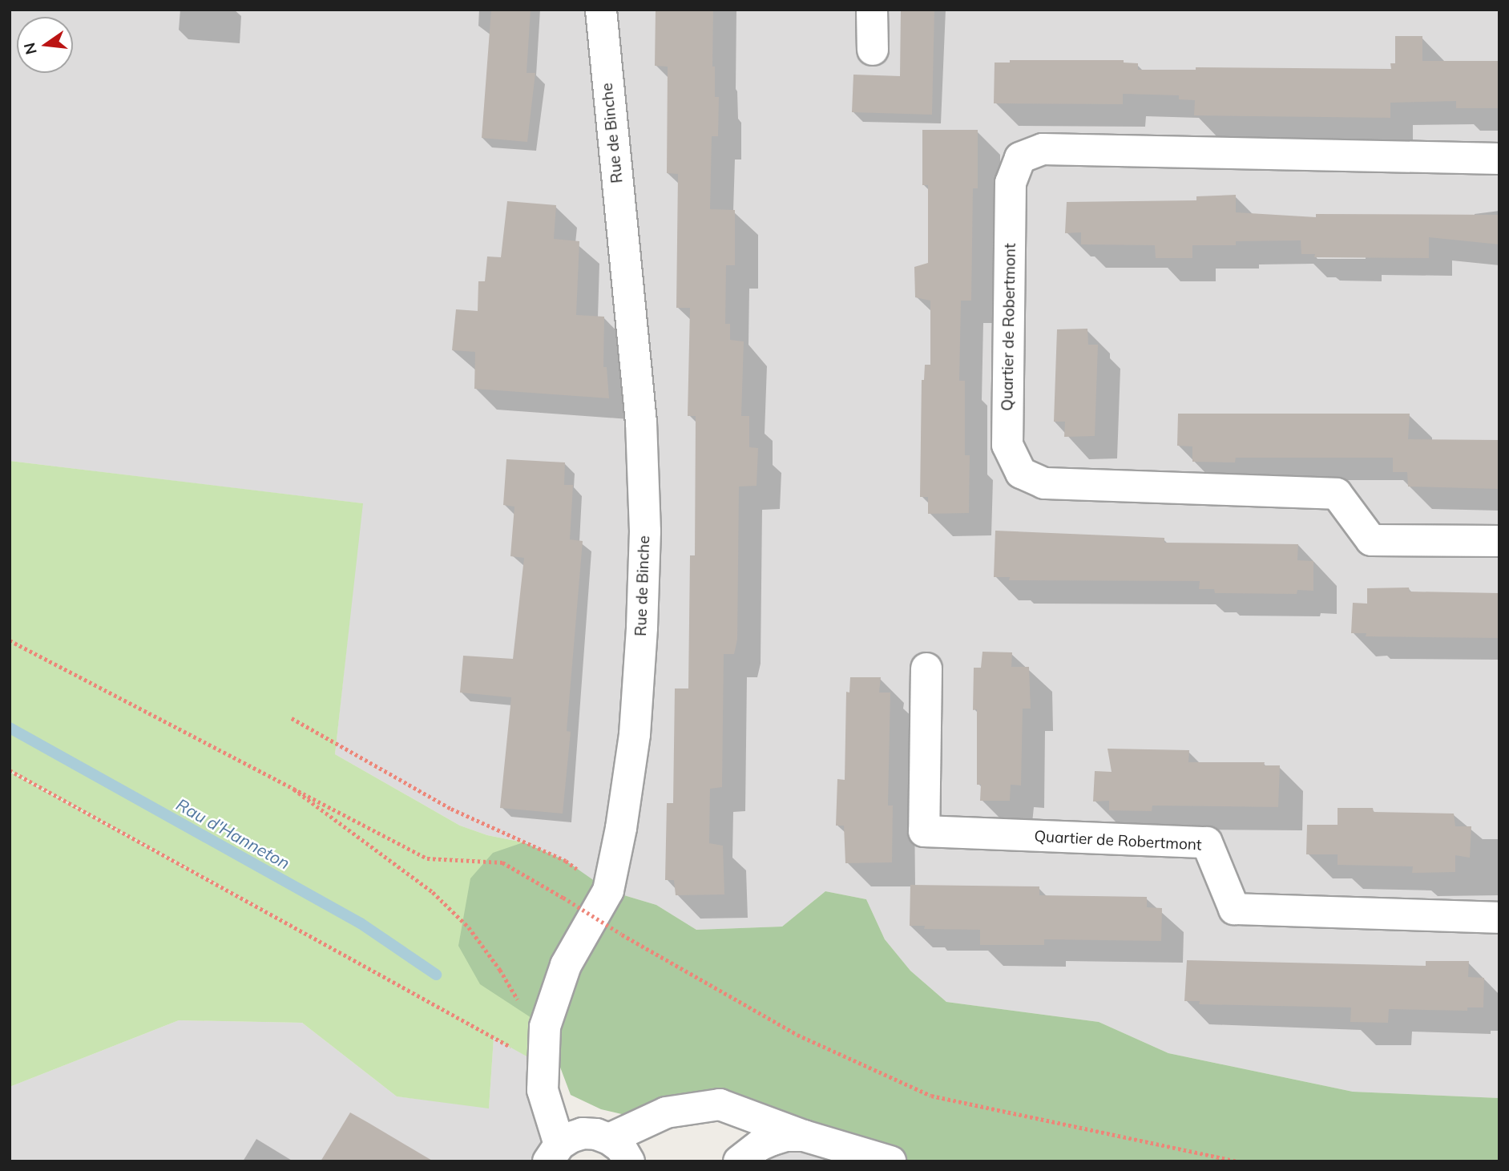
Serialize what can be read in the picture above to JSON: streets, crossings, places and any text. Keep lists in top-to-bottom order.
{
  "streets": {
    "street": ["Rue de Binche", "Quartier de Robertmont"]
  },
  "water": ["Rau d'Hanneton"],
  "north": "left"
}
